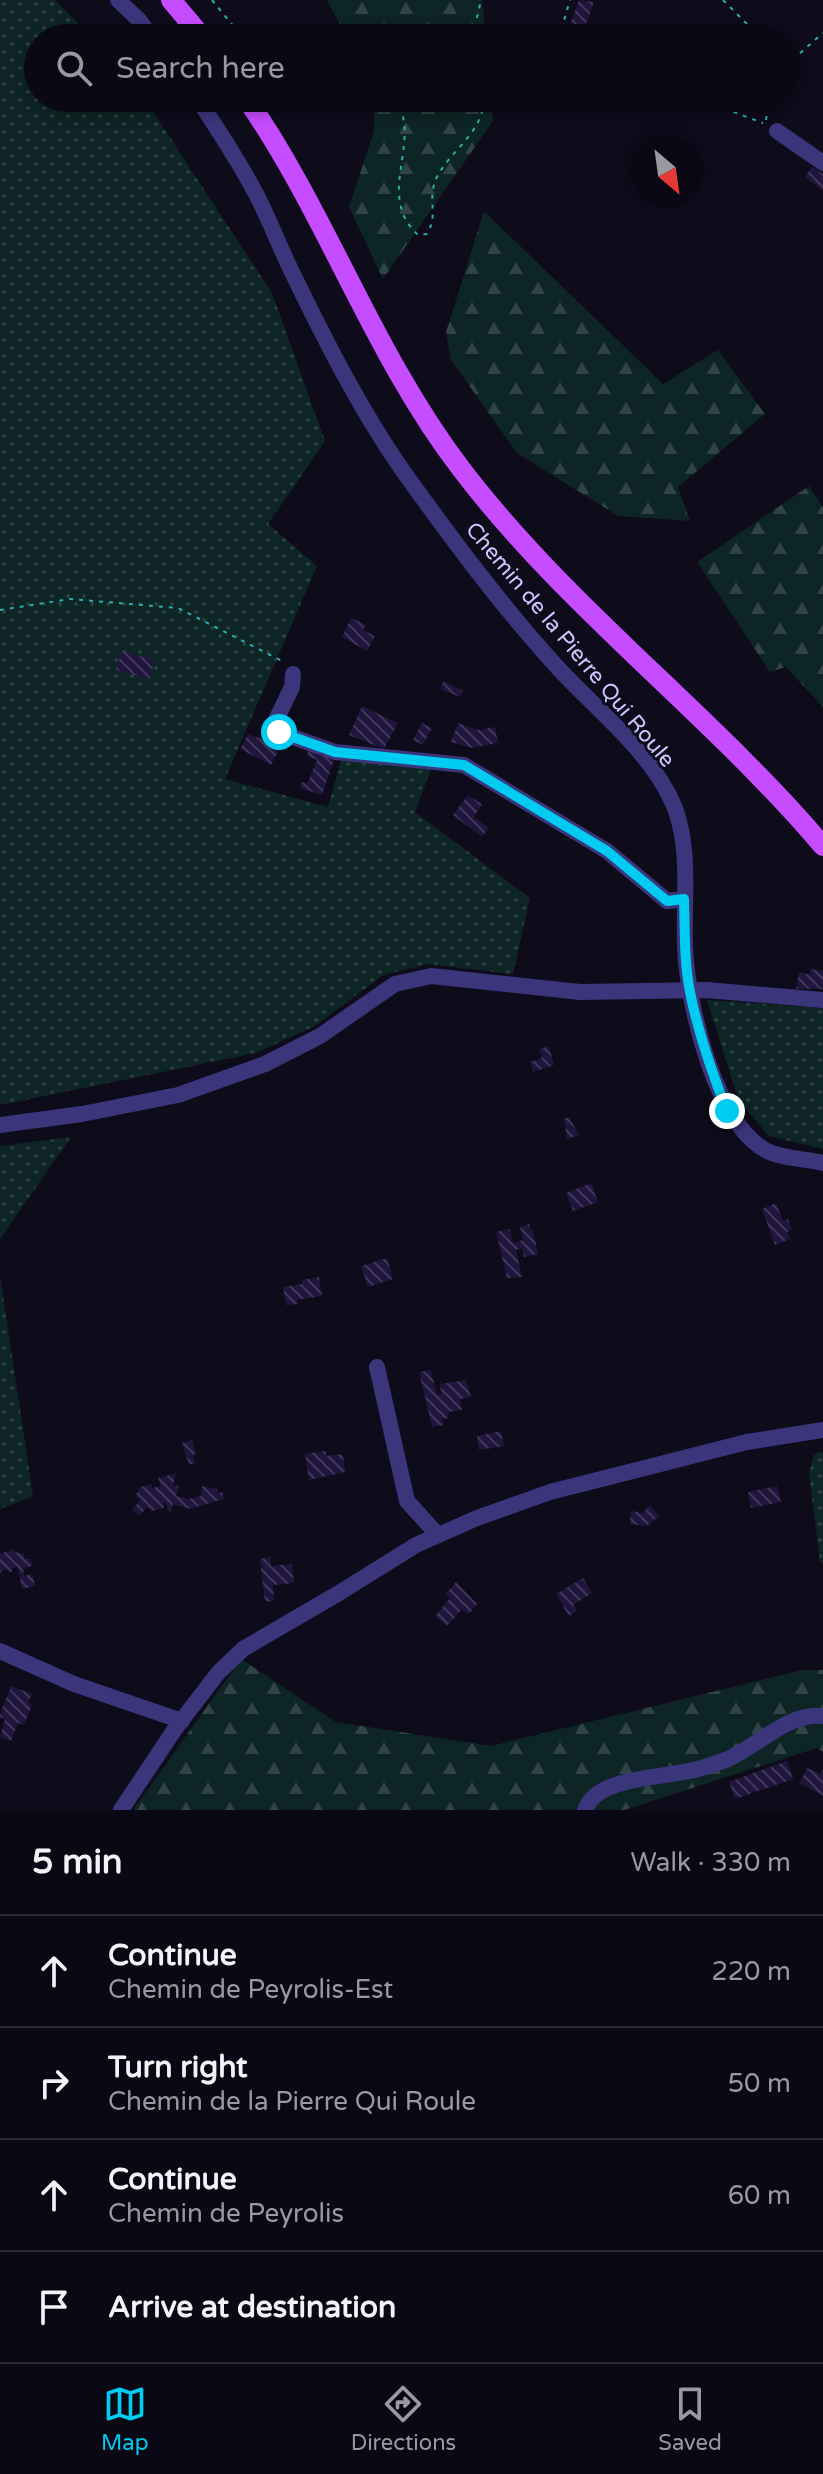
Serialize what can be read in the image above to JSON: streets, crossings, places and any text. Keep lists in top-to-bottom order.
{
  "streets": {
    "street": ["Chemin de la Pierre Qui Roule"]
  },
  "north": "bottom right",
  "page": {
    "search": "Search here",
    "heading": ["5 min", "Walk · 330 m"],
    "list": [
      ["Continue", "Chemin de Peyrolis-Est", "220 m"],
      ["Turn right", "Chemin de la Pierre Qui Roule", "50 m"],
      ["Continue", "Chemin de Peyrolis", "60 m"],
      "Arrive at destination"
    ],
    "nav": ["Map", "Directions", "Saved"]
  }
}
